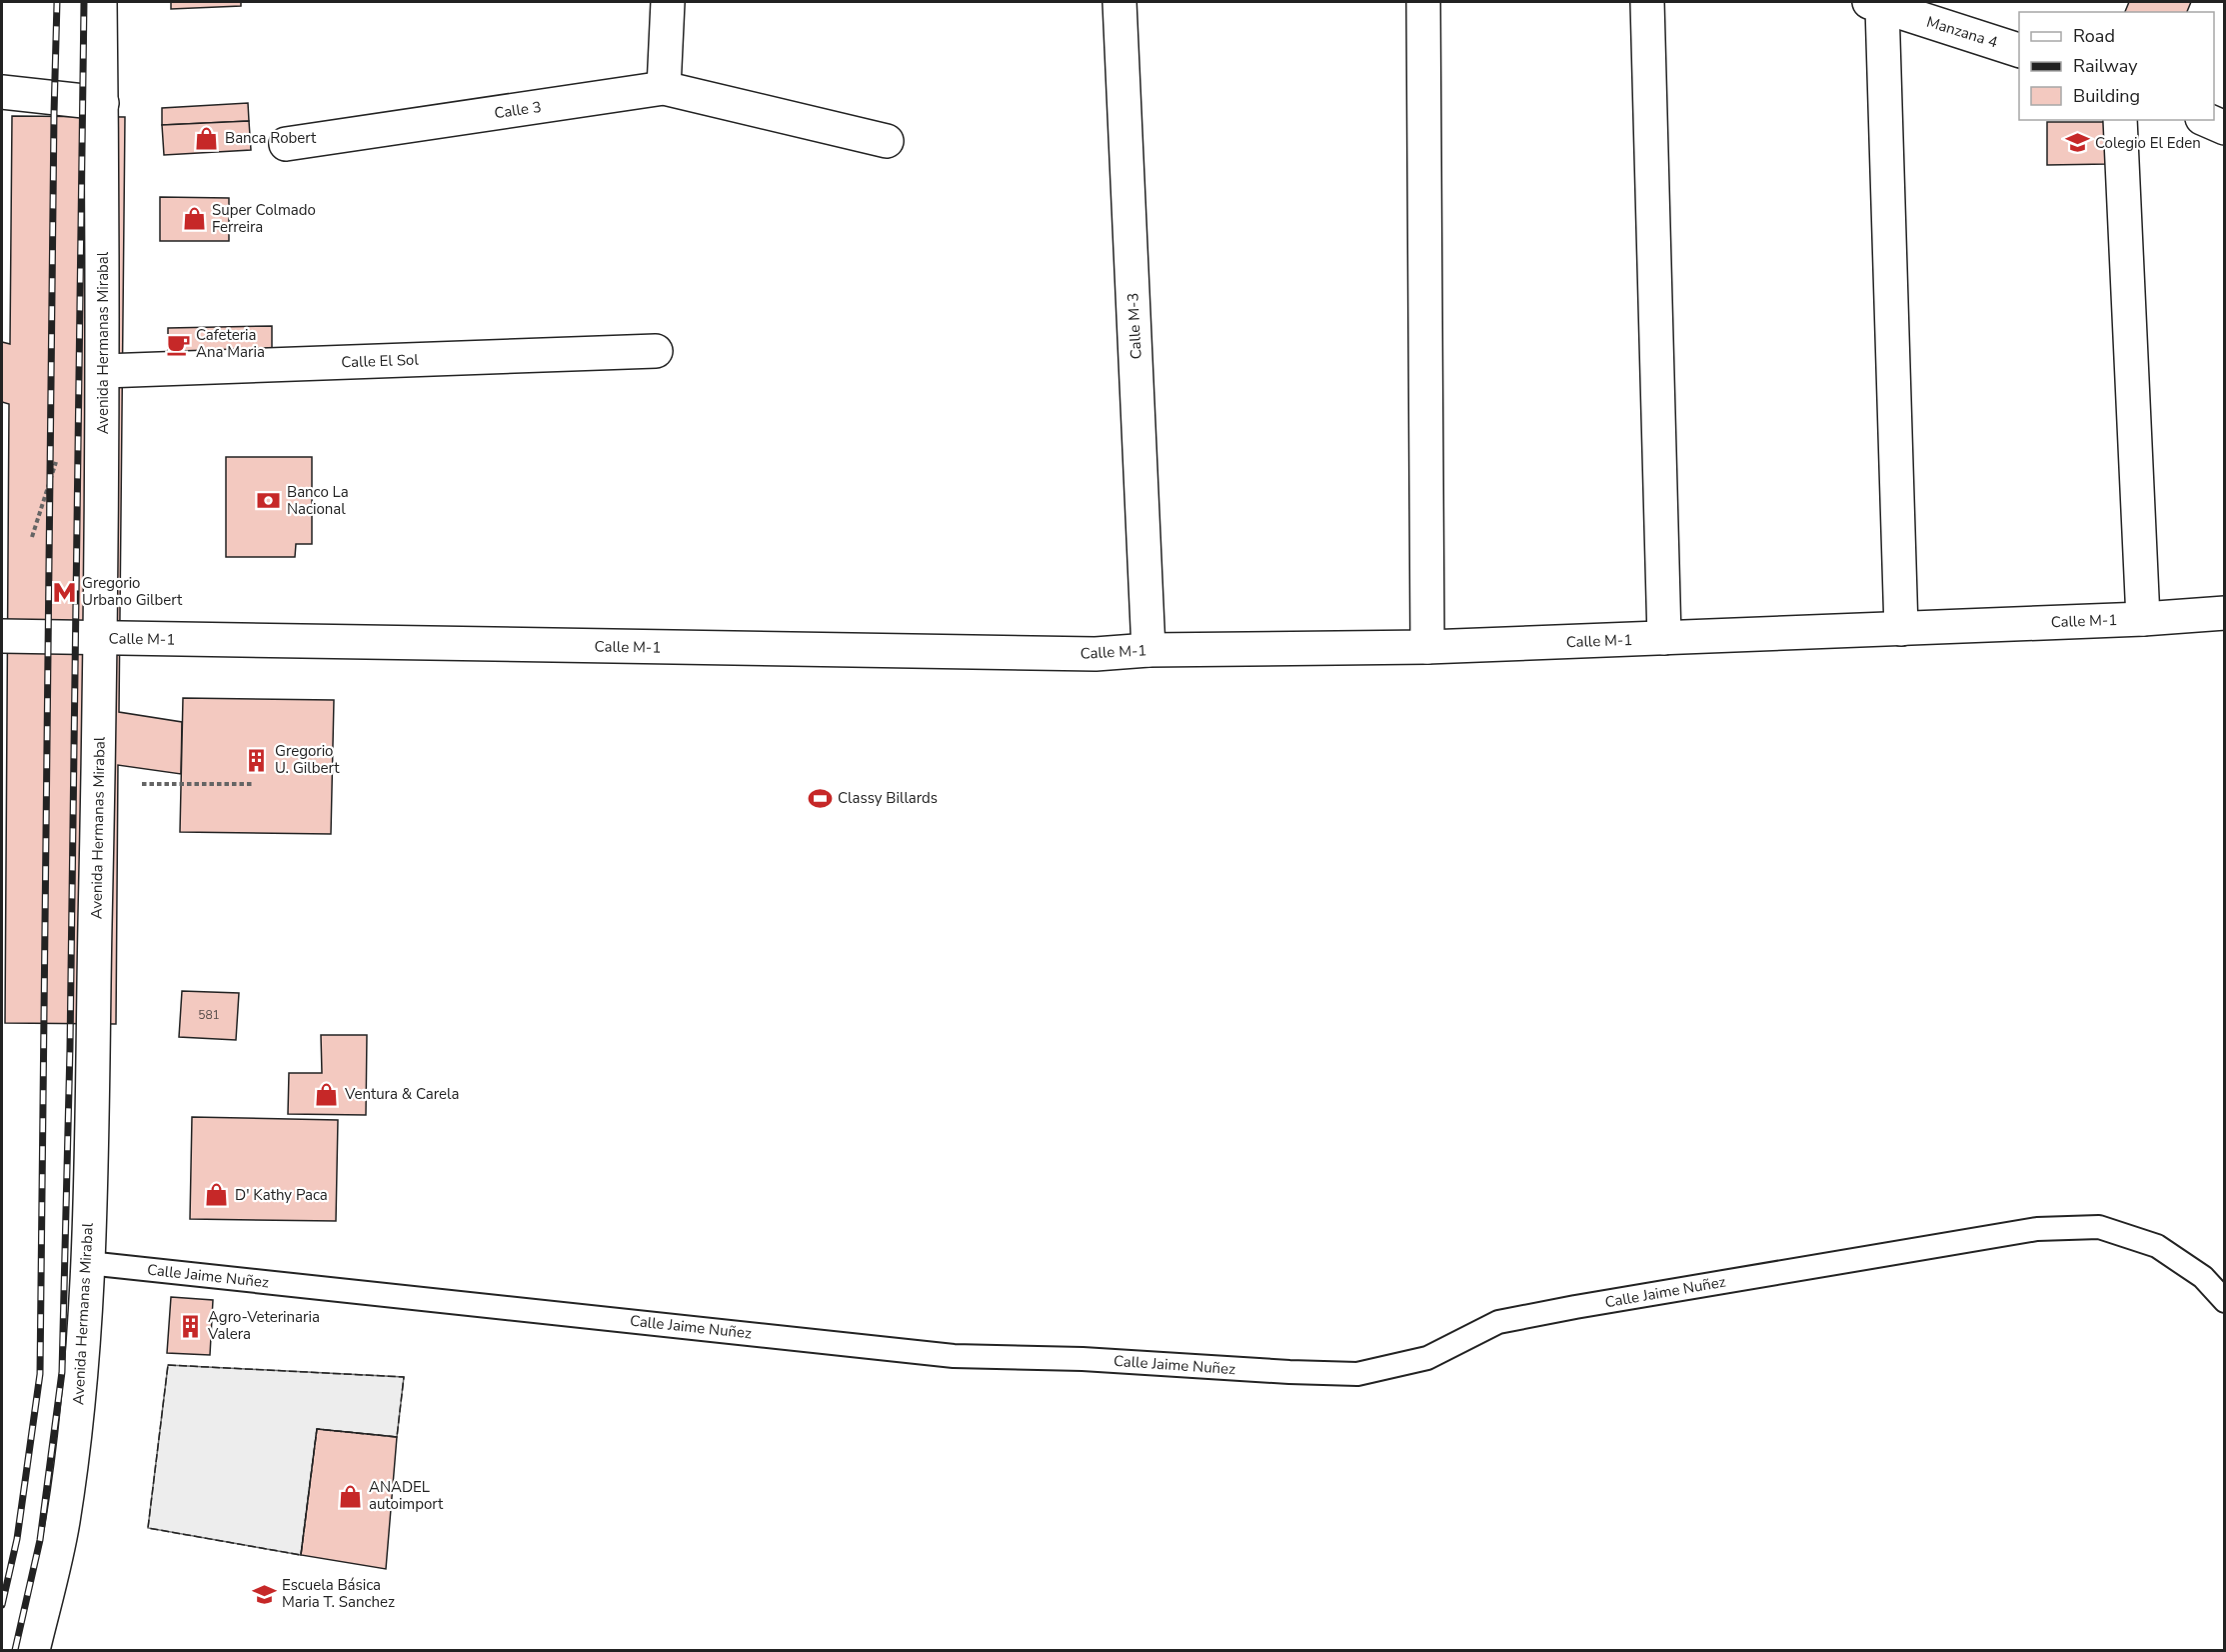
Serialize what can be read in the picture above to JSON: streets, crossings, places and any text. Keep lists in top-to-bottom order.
{
  "streets": {
    "street": [
      "Manzana 4",
      "Calle 3",
      "Calle M-3",
      "Avenida Hermanas Mirabal",
      "Calle El Sol",
      "Calle M-1"
    ],
    "lane": ["Calle Jaime Nuñez"]
  },
  "crossings": [
    ["Calle M-3", "Calle M-1"],
    ["Avenida Hermanas Mirabal", "Calle El Sol"],
    ["Avenida Hermanas Mirabal", "Calle M-1"],
    ["Avenida Hermanas Mirabal", "Calle Jaime Nuñez"]
  ],
  "places": {
    "shop": [
      "Banca Robert",
      "Super Colmado Ferreira",
      "Ventura & Carela",
      "D' Kathy Paca",
      "ANADEL autoimport"
    ],
    "school or university": ["Colegio El Eden", "Escuela Básica Maria T. Sanchez"],
    "cafe": ["Cafeteria Ana Maria"],
    "bank": ["Banco La Nacional"],
    "metro station": ["Gregorio Urbano Gilbert"],
    "building": ["Gregorio U. Gilbert", "Agro-Veterinaria Valera"],
    "sports": ["Classy Billards"]
  },
  "house_numbers": ["581"],
  "legend": ["Road", "Railway", "Building"]
}
